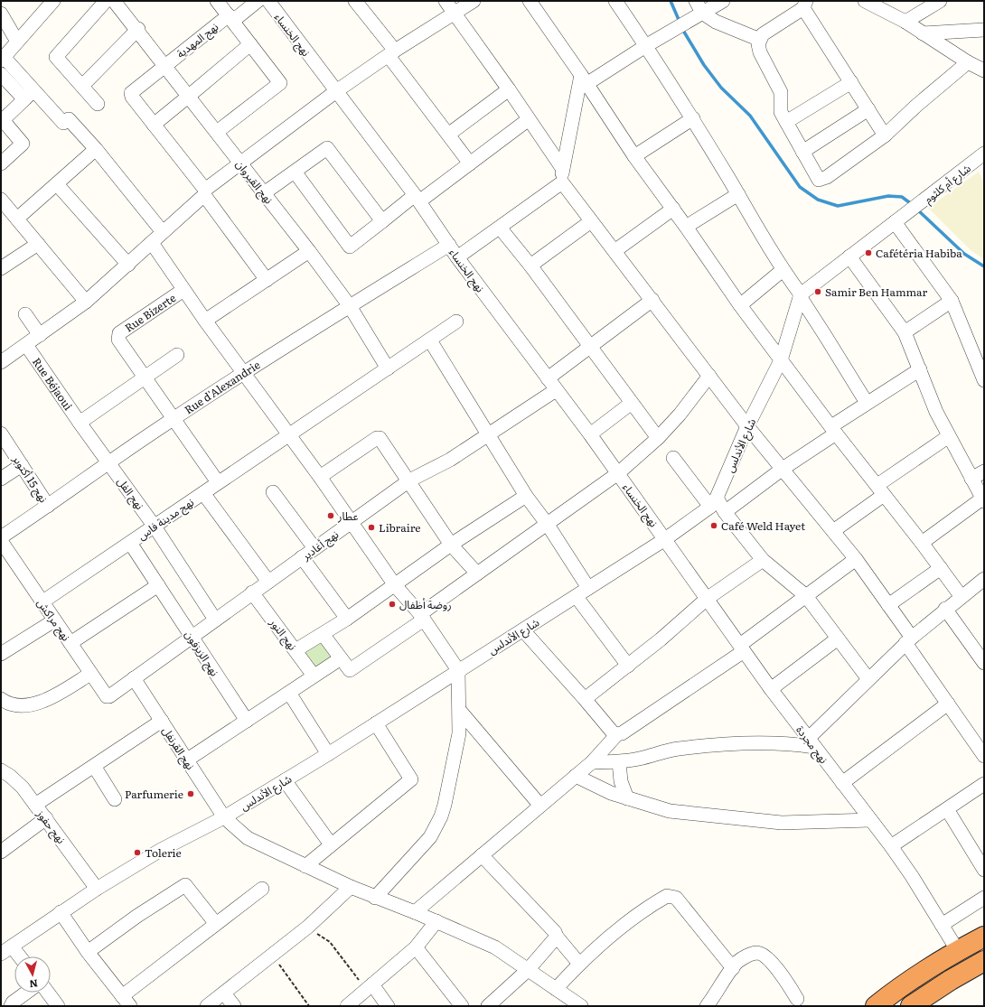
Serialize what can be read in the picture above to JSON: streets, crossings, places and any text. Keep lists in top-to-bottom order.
{
  "streets": {
    "street": [
      "نهج الخنساء",
      "نهج المهدية",
      "نهج القيروان",
      "شارع أم كلثوم",
      "Rue Bizerte",
      "Rue Béjaoui",
      "Rue d'Alexandrie",
      "شارع الأندلس",
      "نهج 15 أكتوبر",
      "نهج الفل",
      "نهج مدينة فاس",
      "نهج أغادير",
      "نهج مراكش",
      "نهج النور",
      "نهج الزيزفون",
      "نهج مجردة",
      "نهج القرنفل",
      "نهج حفوز"
    ]
  },
  "crossings": [
    ["نهج الخنساء", "Rue d'Alexandrie"],
    ["نهج الخنساء", "شارع الأندلس"],
    ["نهج الخنساء", "نهج أغادير"],
    ["نهج الخنساء", "نهج مجردة"],
    ["نهج المهدية", "نهج القيروان"],
    ["نهج القيروان", "Rue d'Alexandrie"],
    ["نهج القيروان", "نهج مدينة فاس"],
    ["Rue Béjaoui", "نهج الفل"],
    ["Rue d'Alexandrie", "نهج 15 أكتوبر"],
    ["Rue d'Alexandrie", "نهج الفل"],
    ["شارع الأندلس", "نهج مجردة"],
    ["شارع الأندلس", "نهج القرنفل"],
    ["شارع الأندلس", "نهج حفوز"],
    ["نهج الفل", "نهج مدينة فاس"],
    ["نهج الفل", "نهج أغادير"],
    ["نهج مدينة فاس", "نهج مراكش"],
    ["نهج مدينة فاس", "نهج الزيزفون"],
    ["نهج أغادير", "نهج مراكش"],
    ["نهج أغادير", "نهج النور"],
    ["نهج أغادير", "نهج الزيزفون"],
    ["نهج أغادير", "نهج القرنفل"]
  ],
  "places": [
    "Cafétéria Habiba",
    "Samir Ben Hammar",
    "عطار",
    "Café Weld Hayet",
    "Libraire",
    "روضة أطفال",
    "Parfumerie",
    "Tolerie"
  ],
  "north": "bottom"
}
